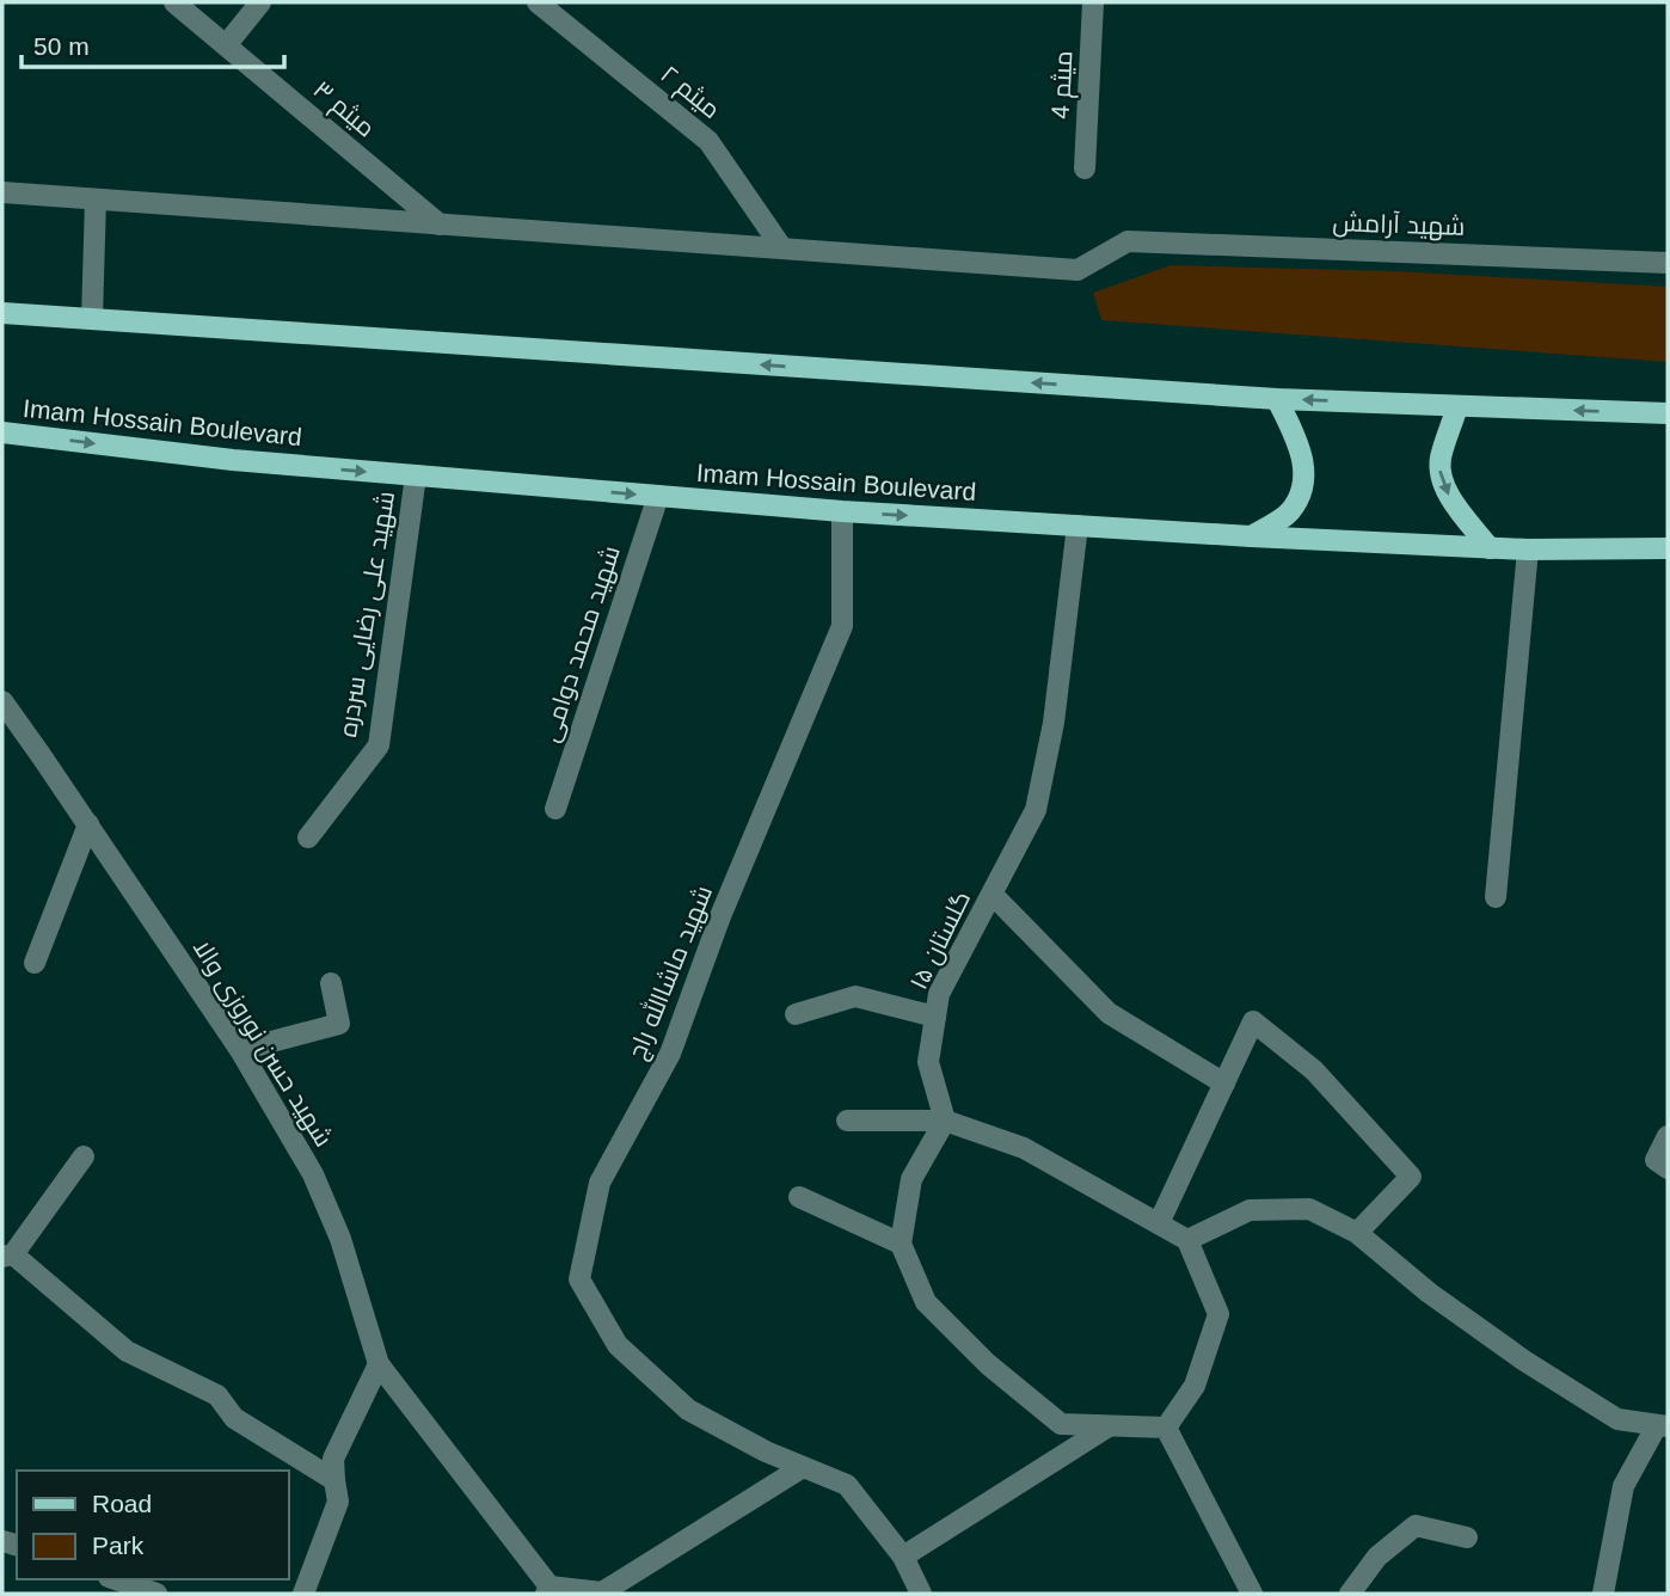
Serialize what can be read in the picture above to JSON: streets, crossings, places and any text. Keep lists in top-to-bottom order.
{
  "streets": {
    "main road": ["Imam Hossain Boulevard"],
    "street": [
      "میثم 4",
      "میثم ۲",
      "میثم ۳",
      "شهید آرامش",
      "شهید علی رضایی سردره",
      "شهید محمد دوامی",
      "گلستان ۱۵",
      "شهید ماشاالله راج",
      "شهید حسن نوروزی والا"
    ]
  },
  "crossings": [
    ["میثم ۲", "شهید آرامش"],
    ["Imam Hossain Boulevard", "شهید علی رضایی سردره"],
    ["Imam Hossain Boulevard", "شهید محمد دوامی"],
    ["Imam Hossain Boulevard", "گلستان ۱۵"],
    ["Imam Hossain Boulevard", "شهید ماشاالله راج"]
  ],
  "legend": ["Road", "Park"],
  "scale_bar": "50 m"
}
